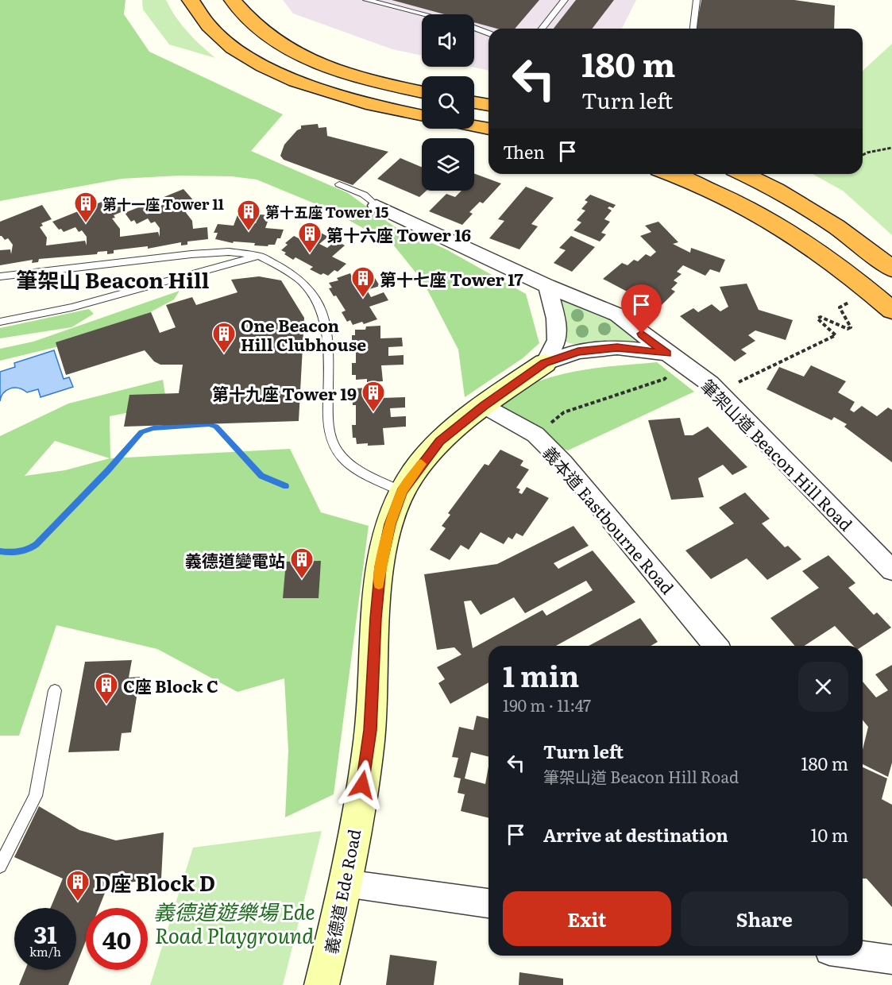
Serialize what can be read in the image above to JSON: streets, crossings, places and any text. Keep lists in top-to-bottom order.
{
  "streets": {
    "street": ["筆架山道 Beacon Hill Road", "義本道 Eastbourne Road", "義德道 Ede Road"]
  },
  "crossings": [
    ["筆架山道 Beacon Hill Road", "義德道 Ede Road"],
    ["義本道 Eastbourne Road", "義德道 Ede Road"]
  ],
  "districts": ["筆架山 Beacon Hill"],
  "parks": ["義德道遊樂場 Ede Road Playground"],
  "places": {
    "building": [
      "第十一座 Tower 11",
      "第十五座 Tower 15",
      "第十六座 Tower 16",
      "第十七座 Tower 17",
      "One Beacon Hill Clubhouse",
      "第十九座 Tower 19",
      "義德道變電站",
      "C座 Block C",
      "D座 Block D"
    ]
  },
  "page": {
    "turn": ["180 m", "Turn left"],
    "then": "Then",
    "heading": ["1 min", "190 m · 11:47"],
    "list": [
      {
        "name": "Turn left",
        "note": "筆架山道 Beacon Hill Road",
        "value": "180 m"
      },
      {
        "name": "Arrive at destination",
        "value": "10 m"
      }
    ],
    "buttons": ["Exit", "Share"],
    "speed": "31 km/h",
    "limit": "40"
  }
}
